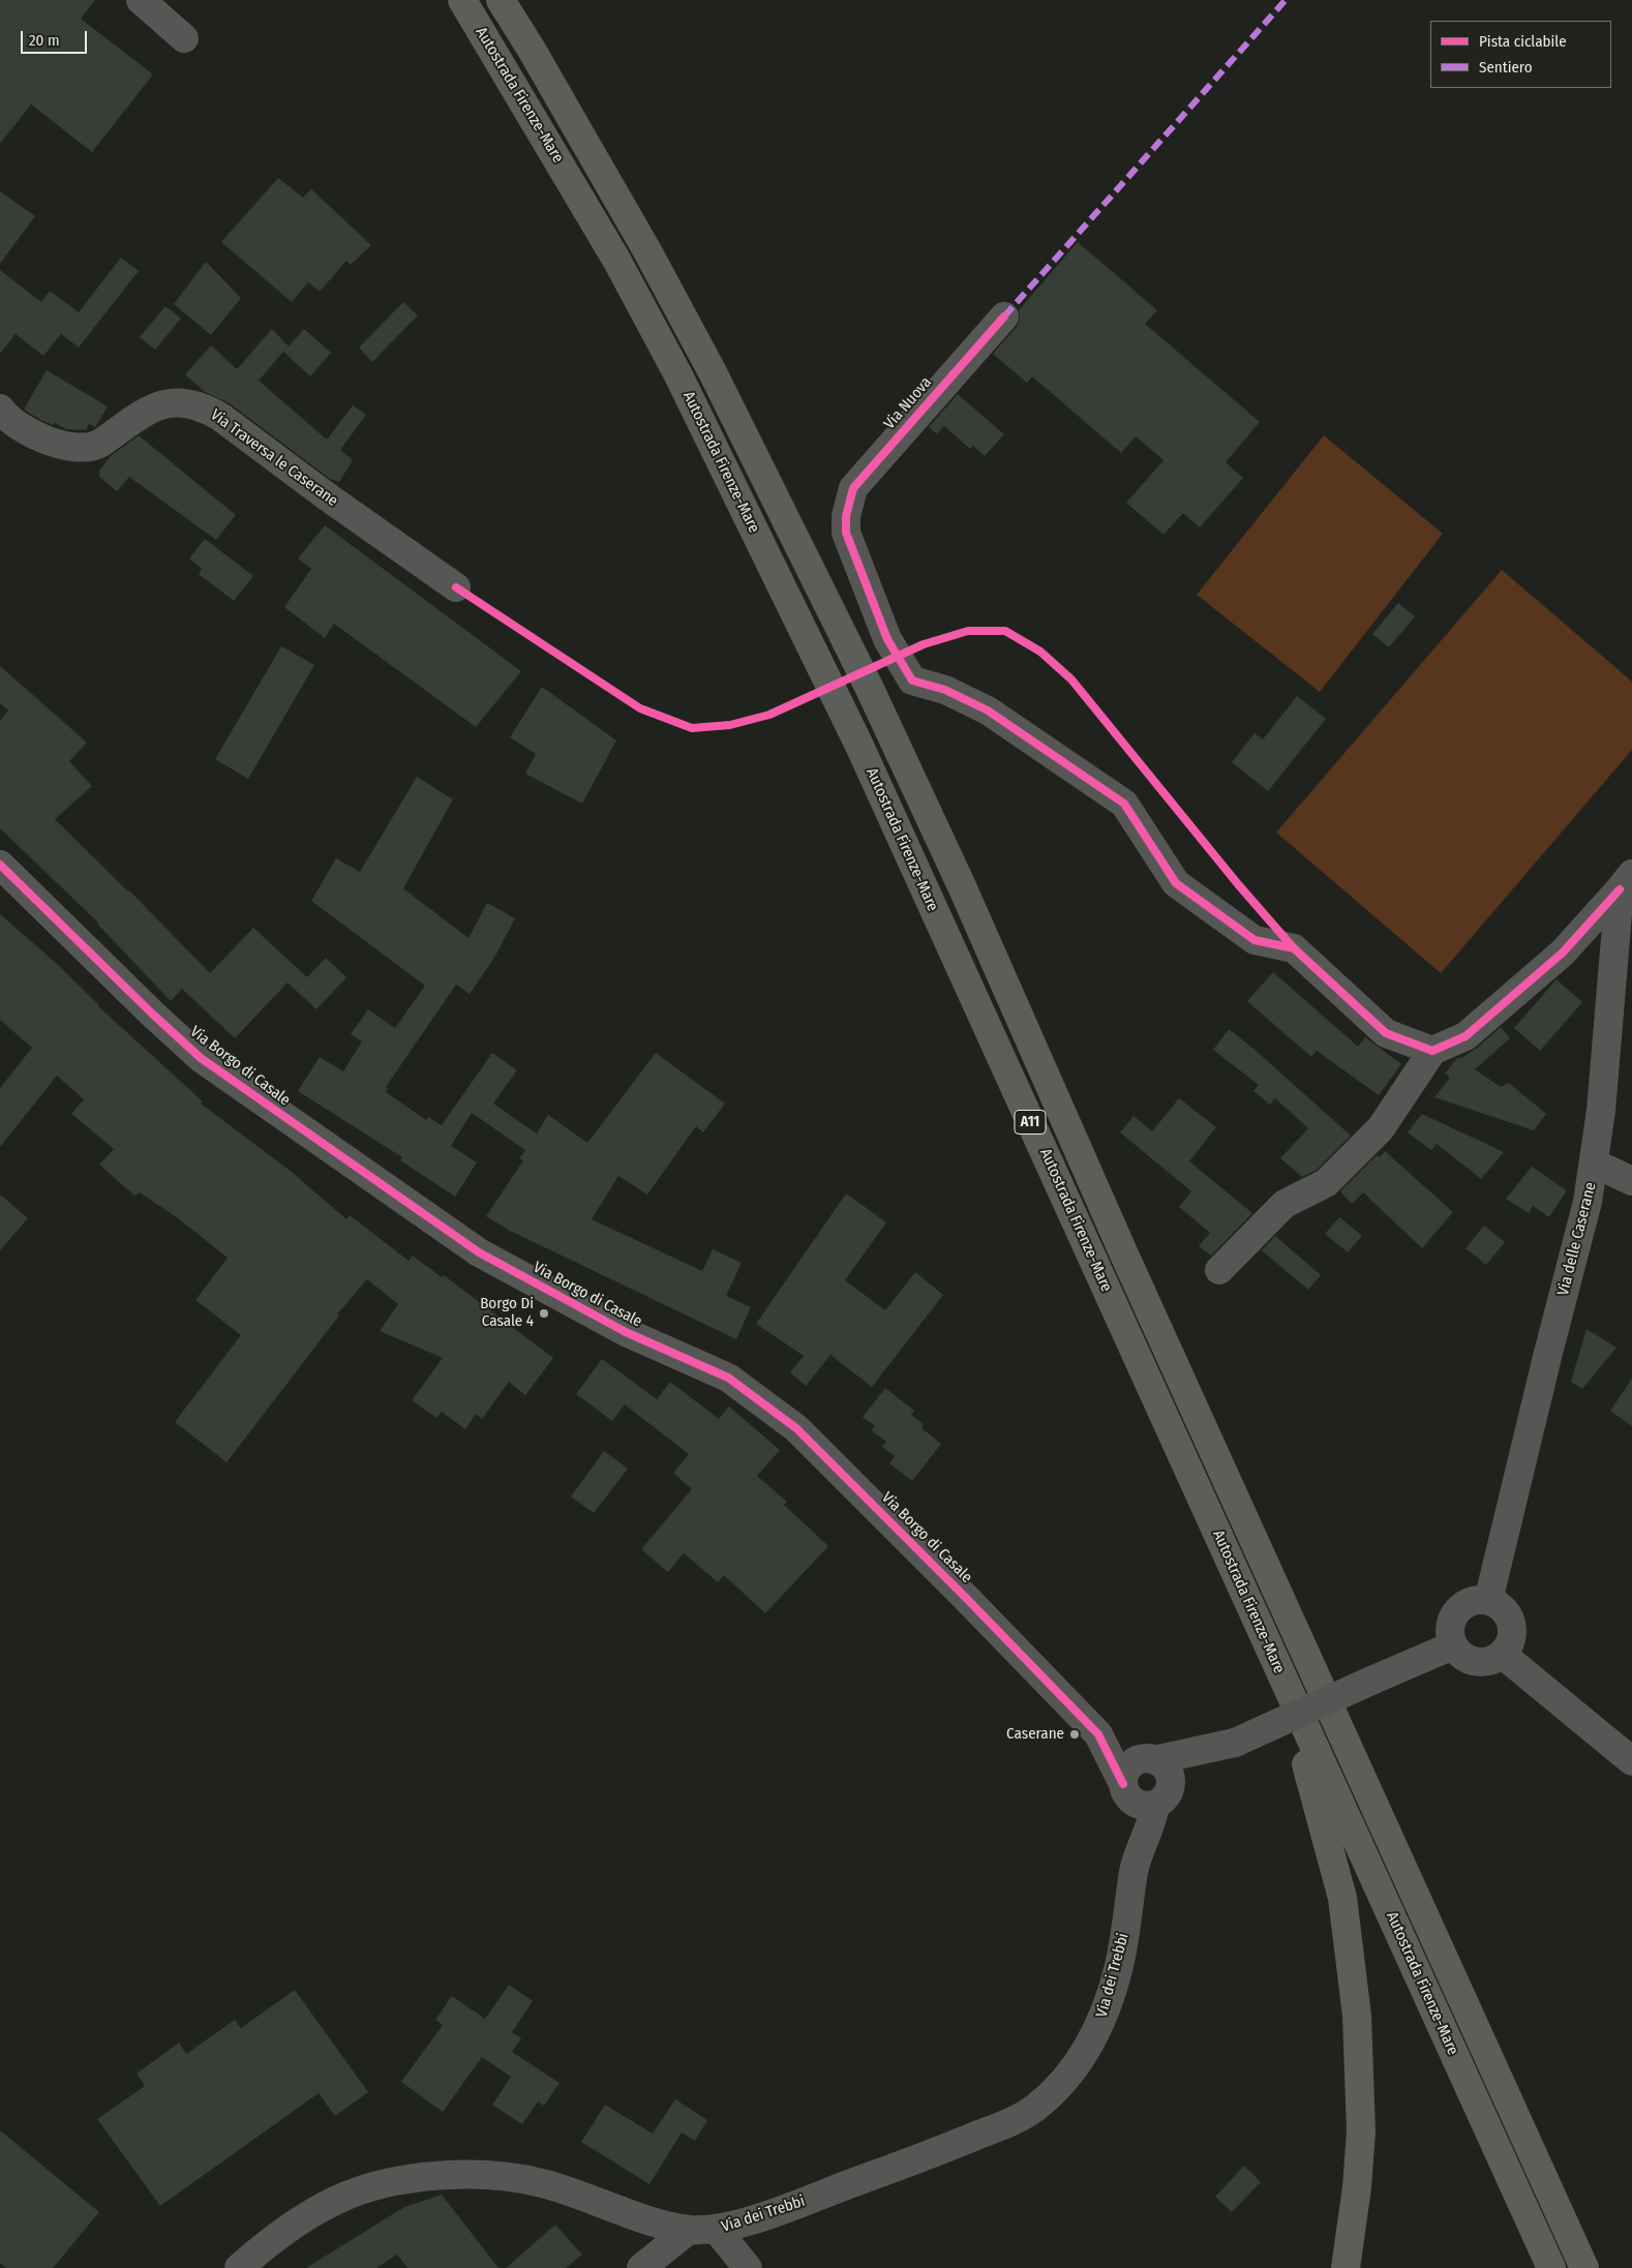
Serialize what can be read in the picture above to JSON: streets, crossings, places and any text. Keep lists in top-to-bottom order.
{
  "streets": {
    "highway": ["Autostrada Firenze-Mare", "A11"],
    "street": [
      "Via Nuova",
      "Via Traversa le Caserane",
      "Via Borgo di Casale",
      "Via delle Caserane",
      "Via dei Trebbi"
    ]
  },
  "crossings": [
    ["Via Borgo di Casale", "Via dei Trebbi"]
  ],
  "places": ["Borgo Di Casale 4", "Caserane"],
  "legend": ["Pista ciclabile", "Sentiero"],
  "scale_bar": "20 m"
}
